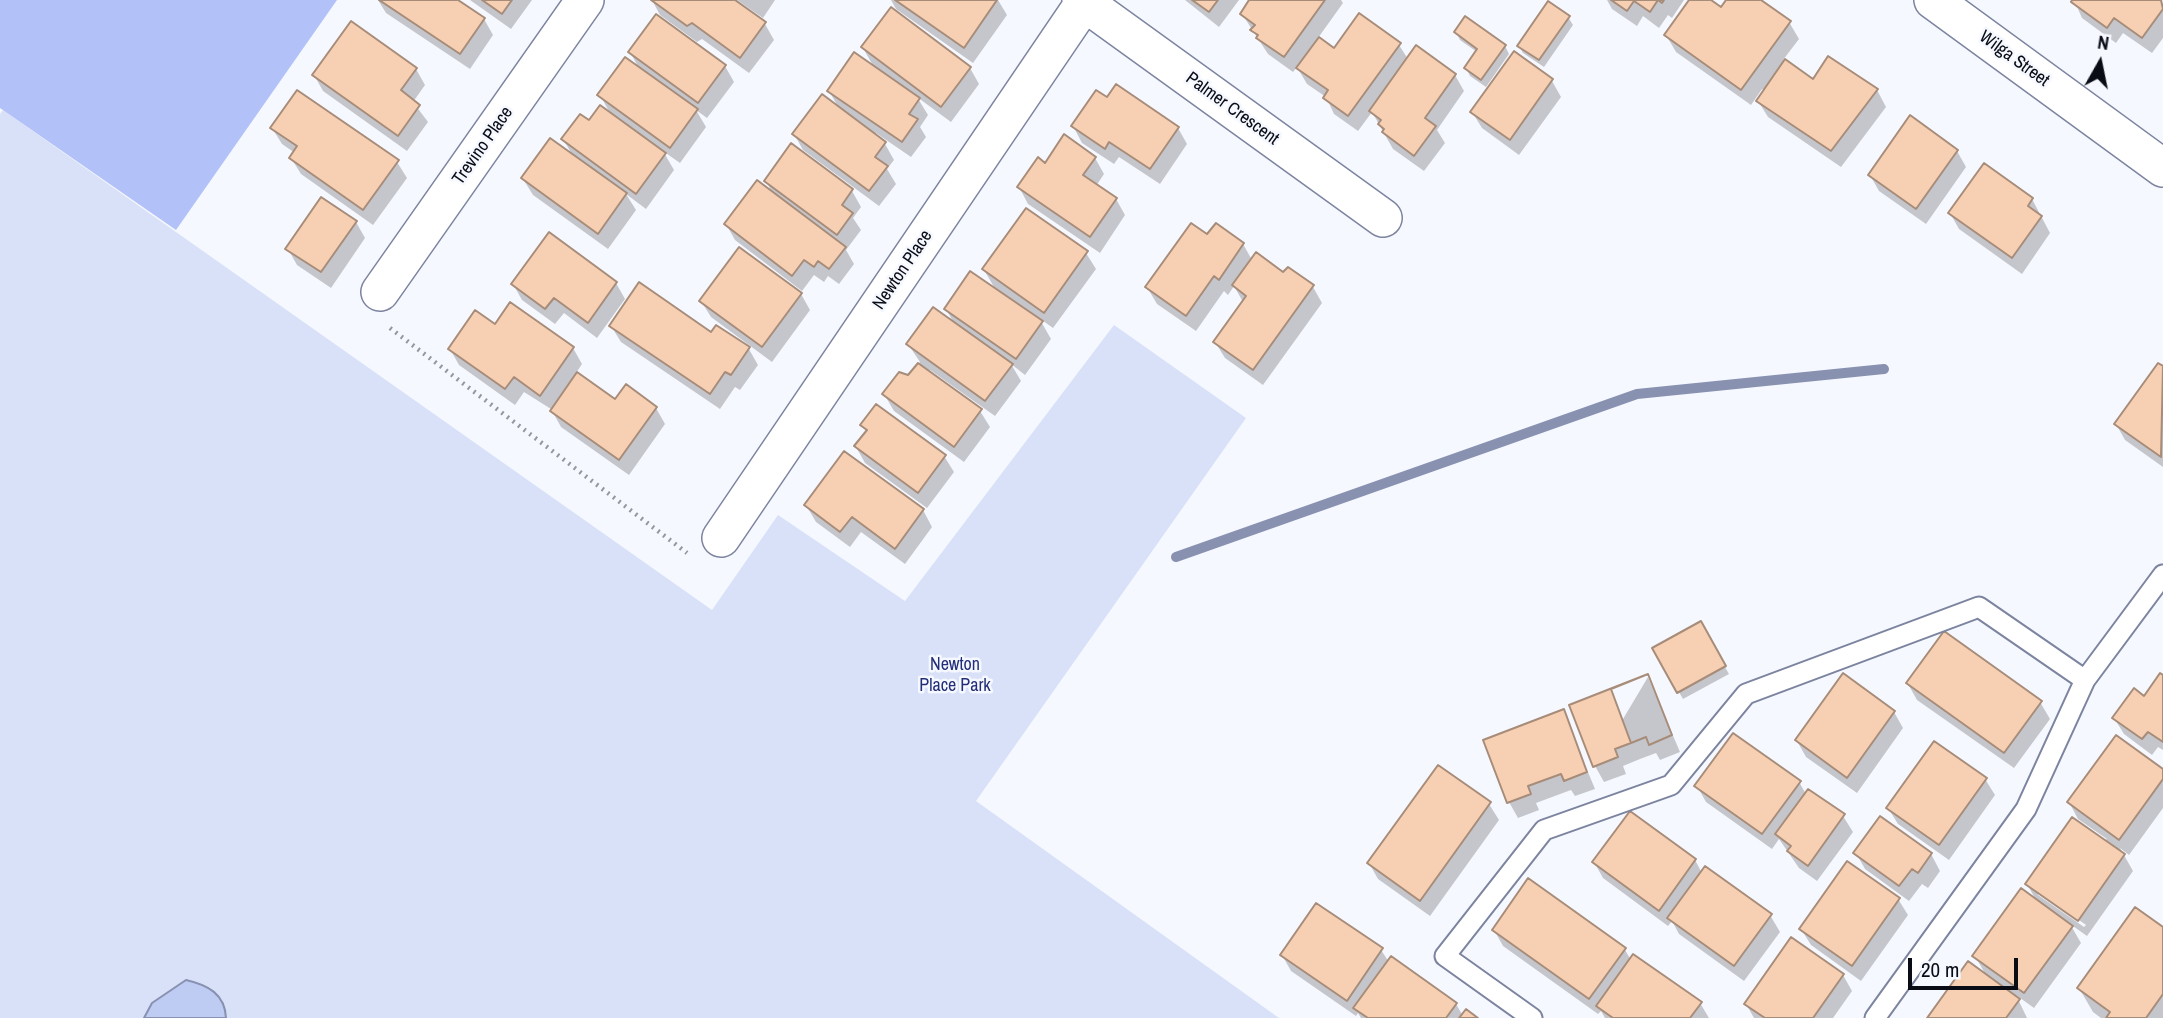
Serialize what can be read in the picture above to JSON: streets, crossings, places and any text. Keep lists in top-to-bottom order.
{
  "streets": {
    "street": [
      "Wilga Street",
      "Palmer Crescent",
      "Trevino Place",
      "Newton Place"
    ]
  },
  "crossings": [
    ["Palmer Crescent", "Newton Place"]
  ],
  "parks": ["Newton Place Park"],
  "scale_bar": "20 m",
  "north": "top"
}
